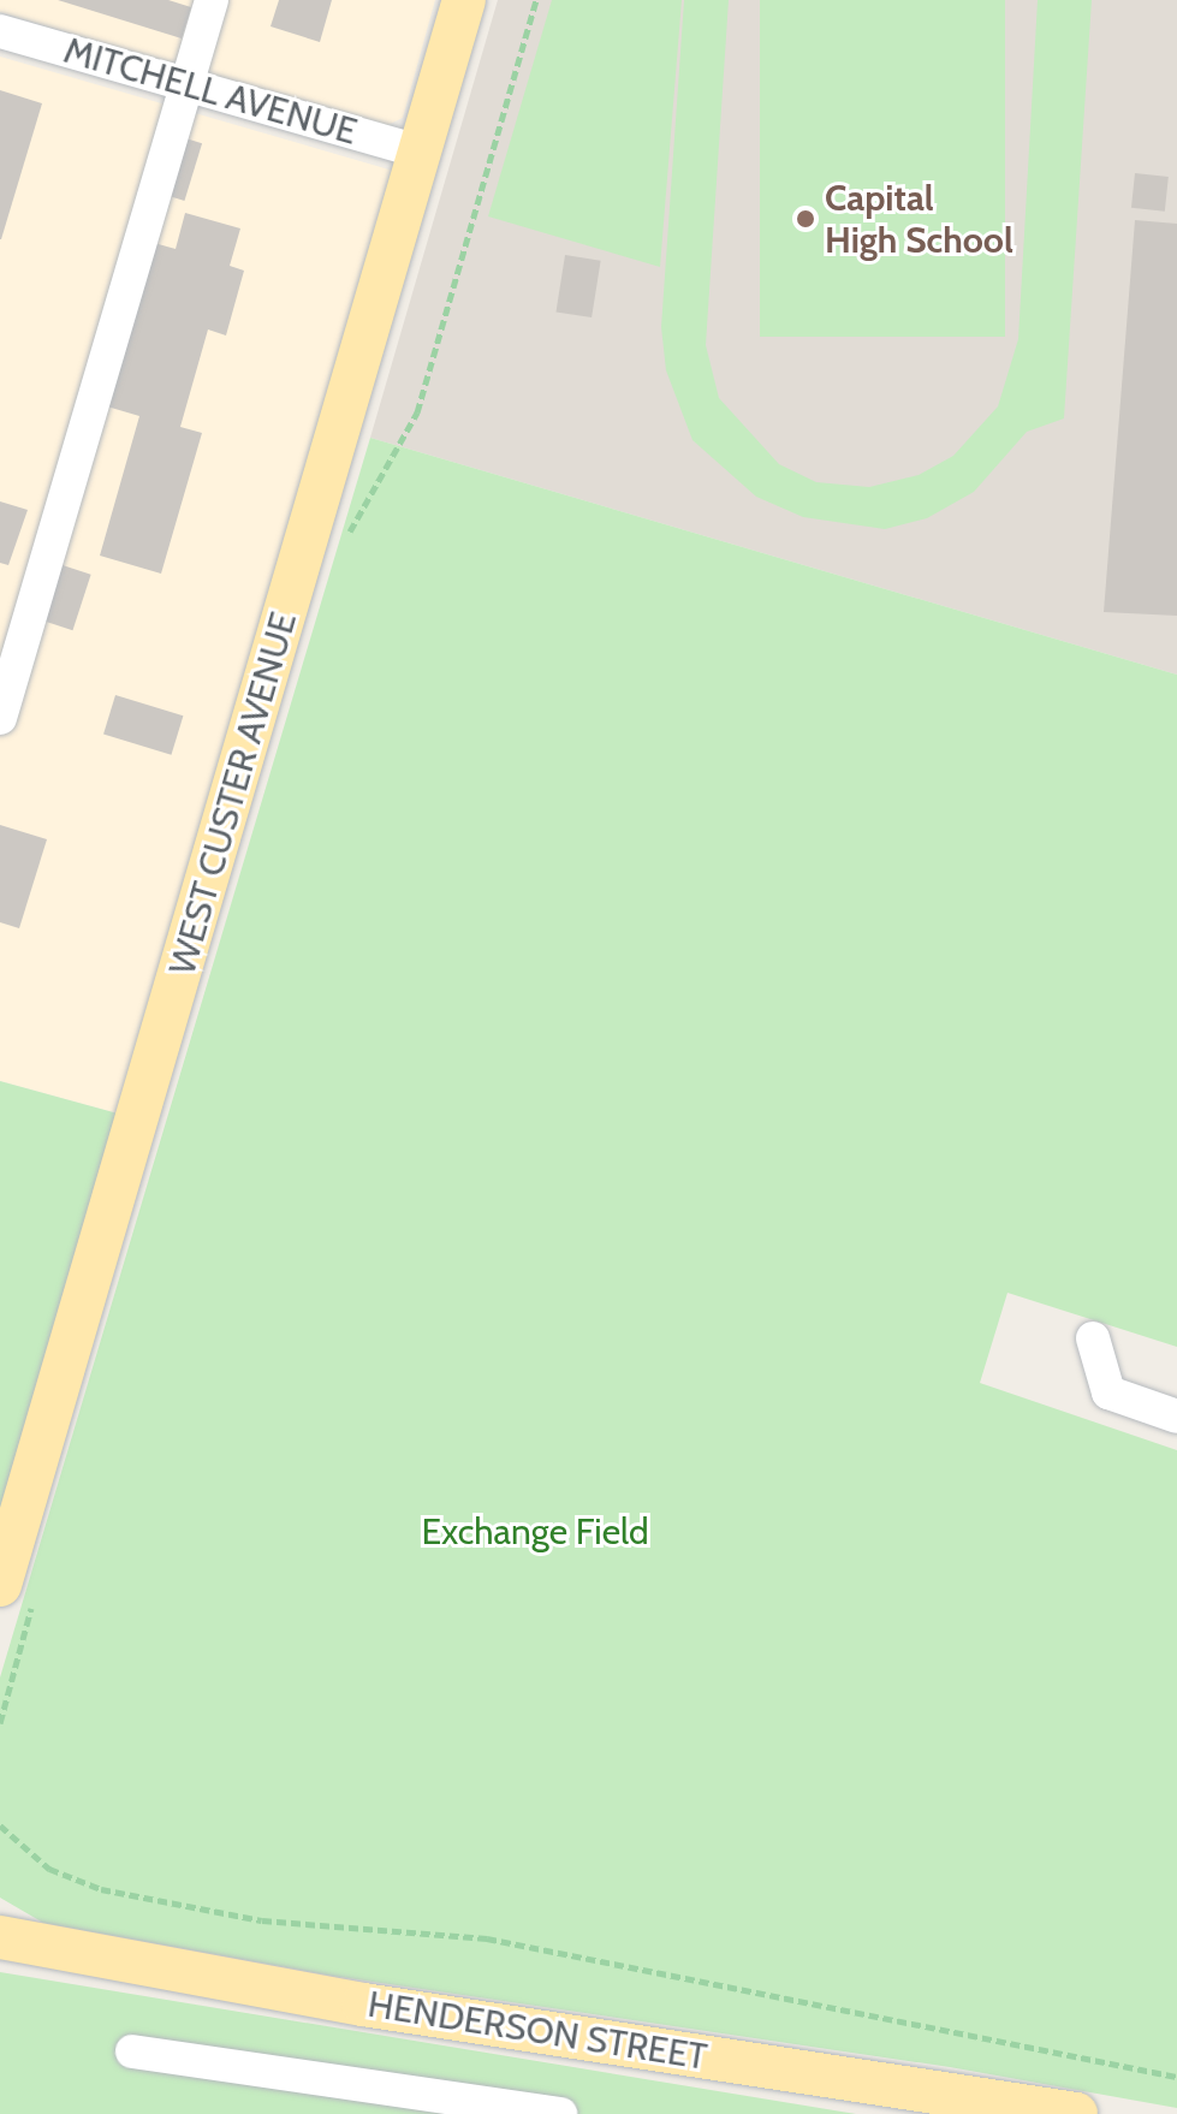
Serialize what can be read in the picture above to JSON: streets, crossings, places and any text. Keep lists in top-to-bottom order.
{
  "streets": {
    "main road": ["WEST CUSTER AVENUE", "HENDERSON STREET"],
    "street": ["MITCHELL AVENUE"]
  },
  "crossings": [
    ["MITCHELL AVENUE", "WEST CUSTER AVENUE"]
  ],
  "parks": ["Exchange Field"],
  "places": ["Capital High School"]
}
